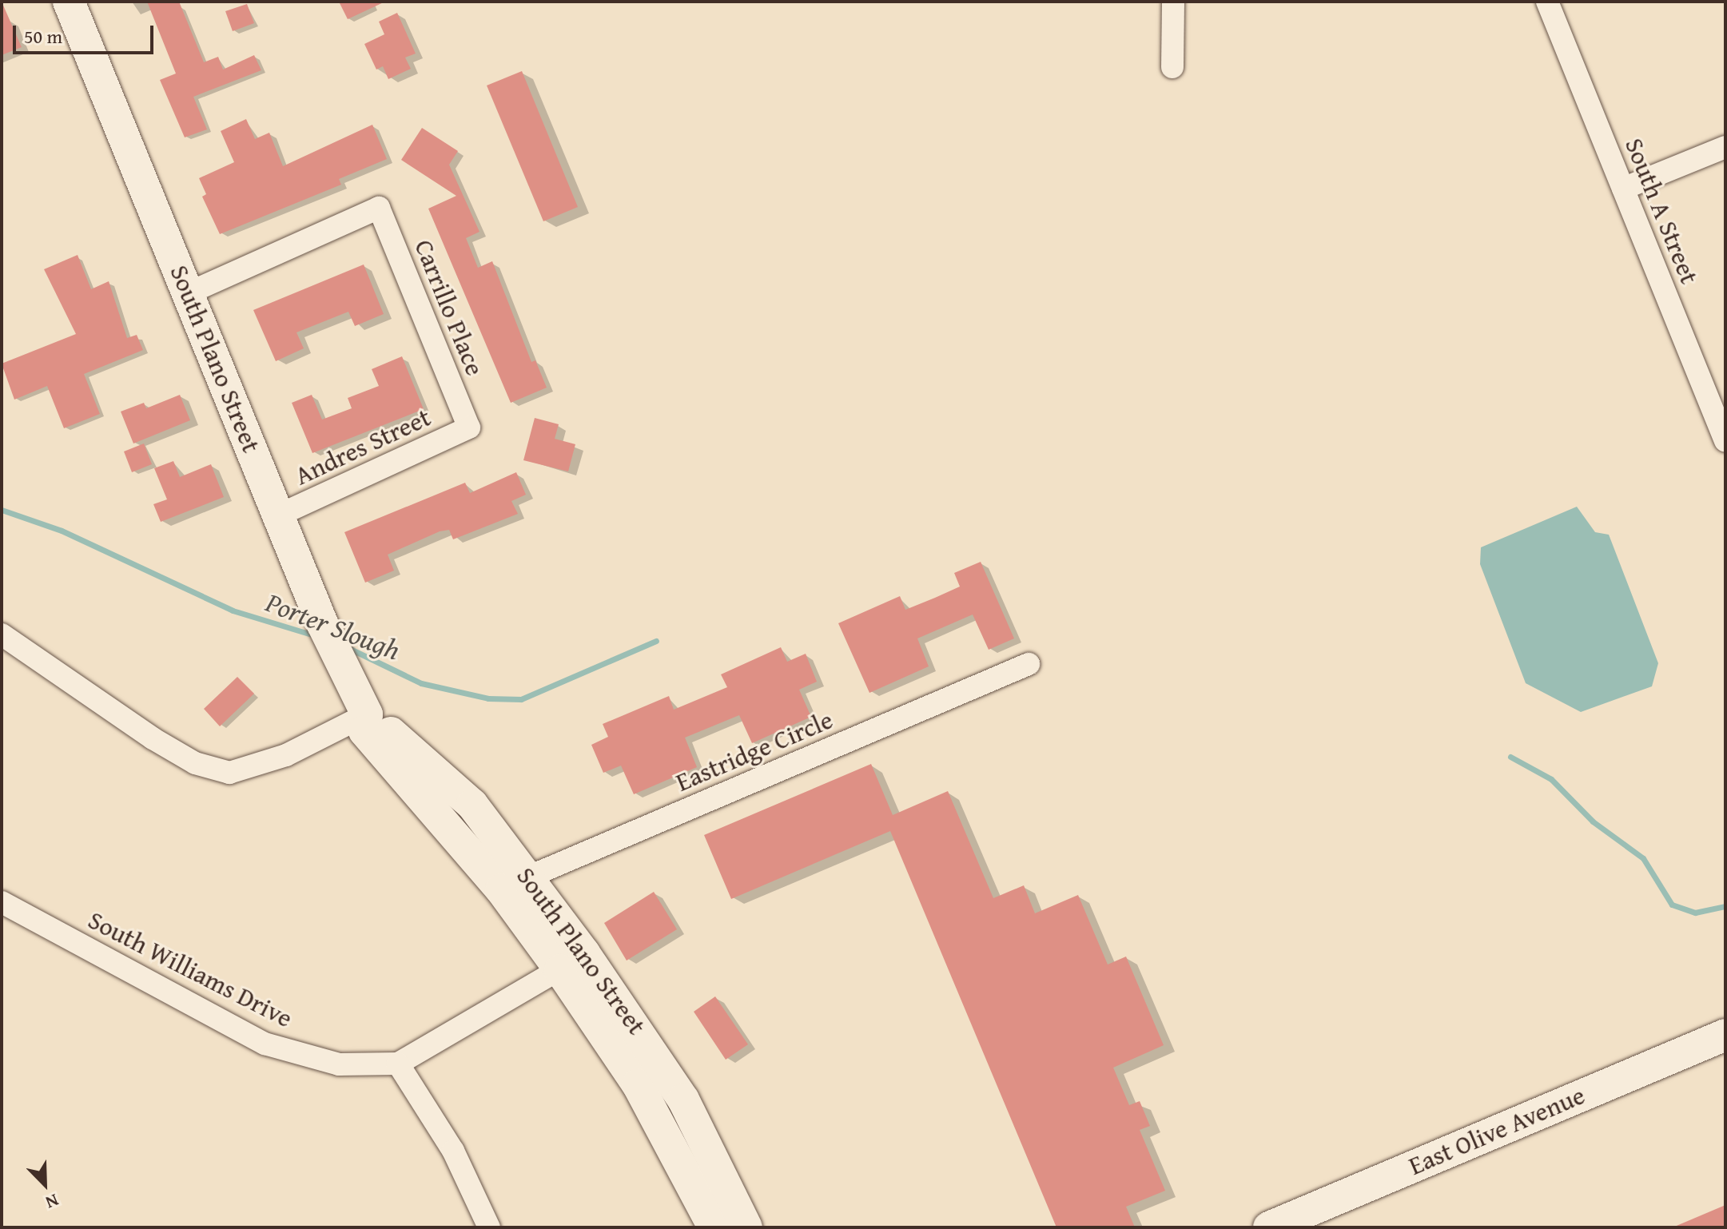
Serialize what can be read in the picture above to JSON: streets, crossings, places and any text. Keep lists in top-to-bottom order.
{
  "streets": {
    "main road": ["South Plano Street", "East Olive Avenue"],
    "street": [
      "South A Street",
      "Carrillo Place",
      "Andres Street",
      "Eastridge Circle",
      "South Williams Drive"
    ]
  },
  "crossings": [
    ["Carrillo Place", "South Plano Street"],
    ["Carrillo Place", "Andres Street"],
    ["South Plano Street", "Andres Street"],
    ["South Plano Street", "Eastridge Circle"]
  ],
  "water": ["Porter Slough"],
  "scale_bar": "50 m",
  "north": "bottom right"
}
